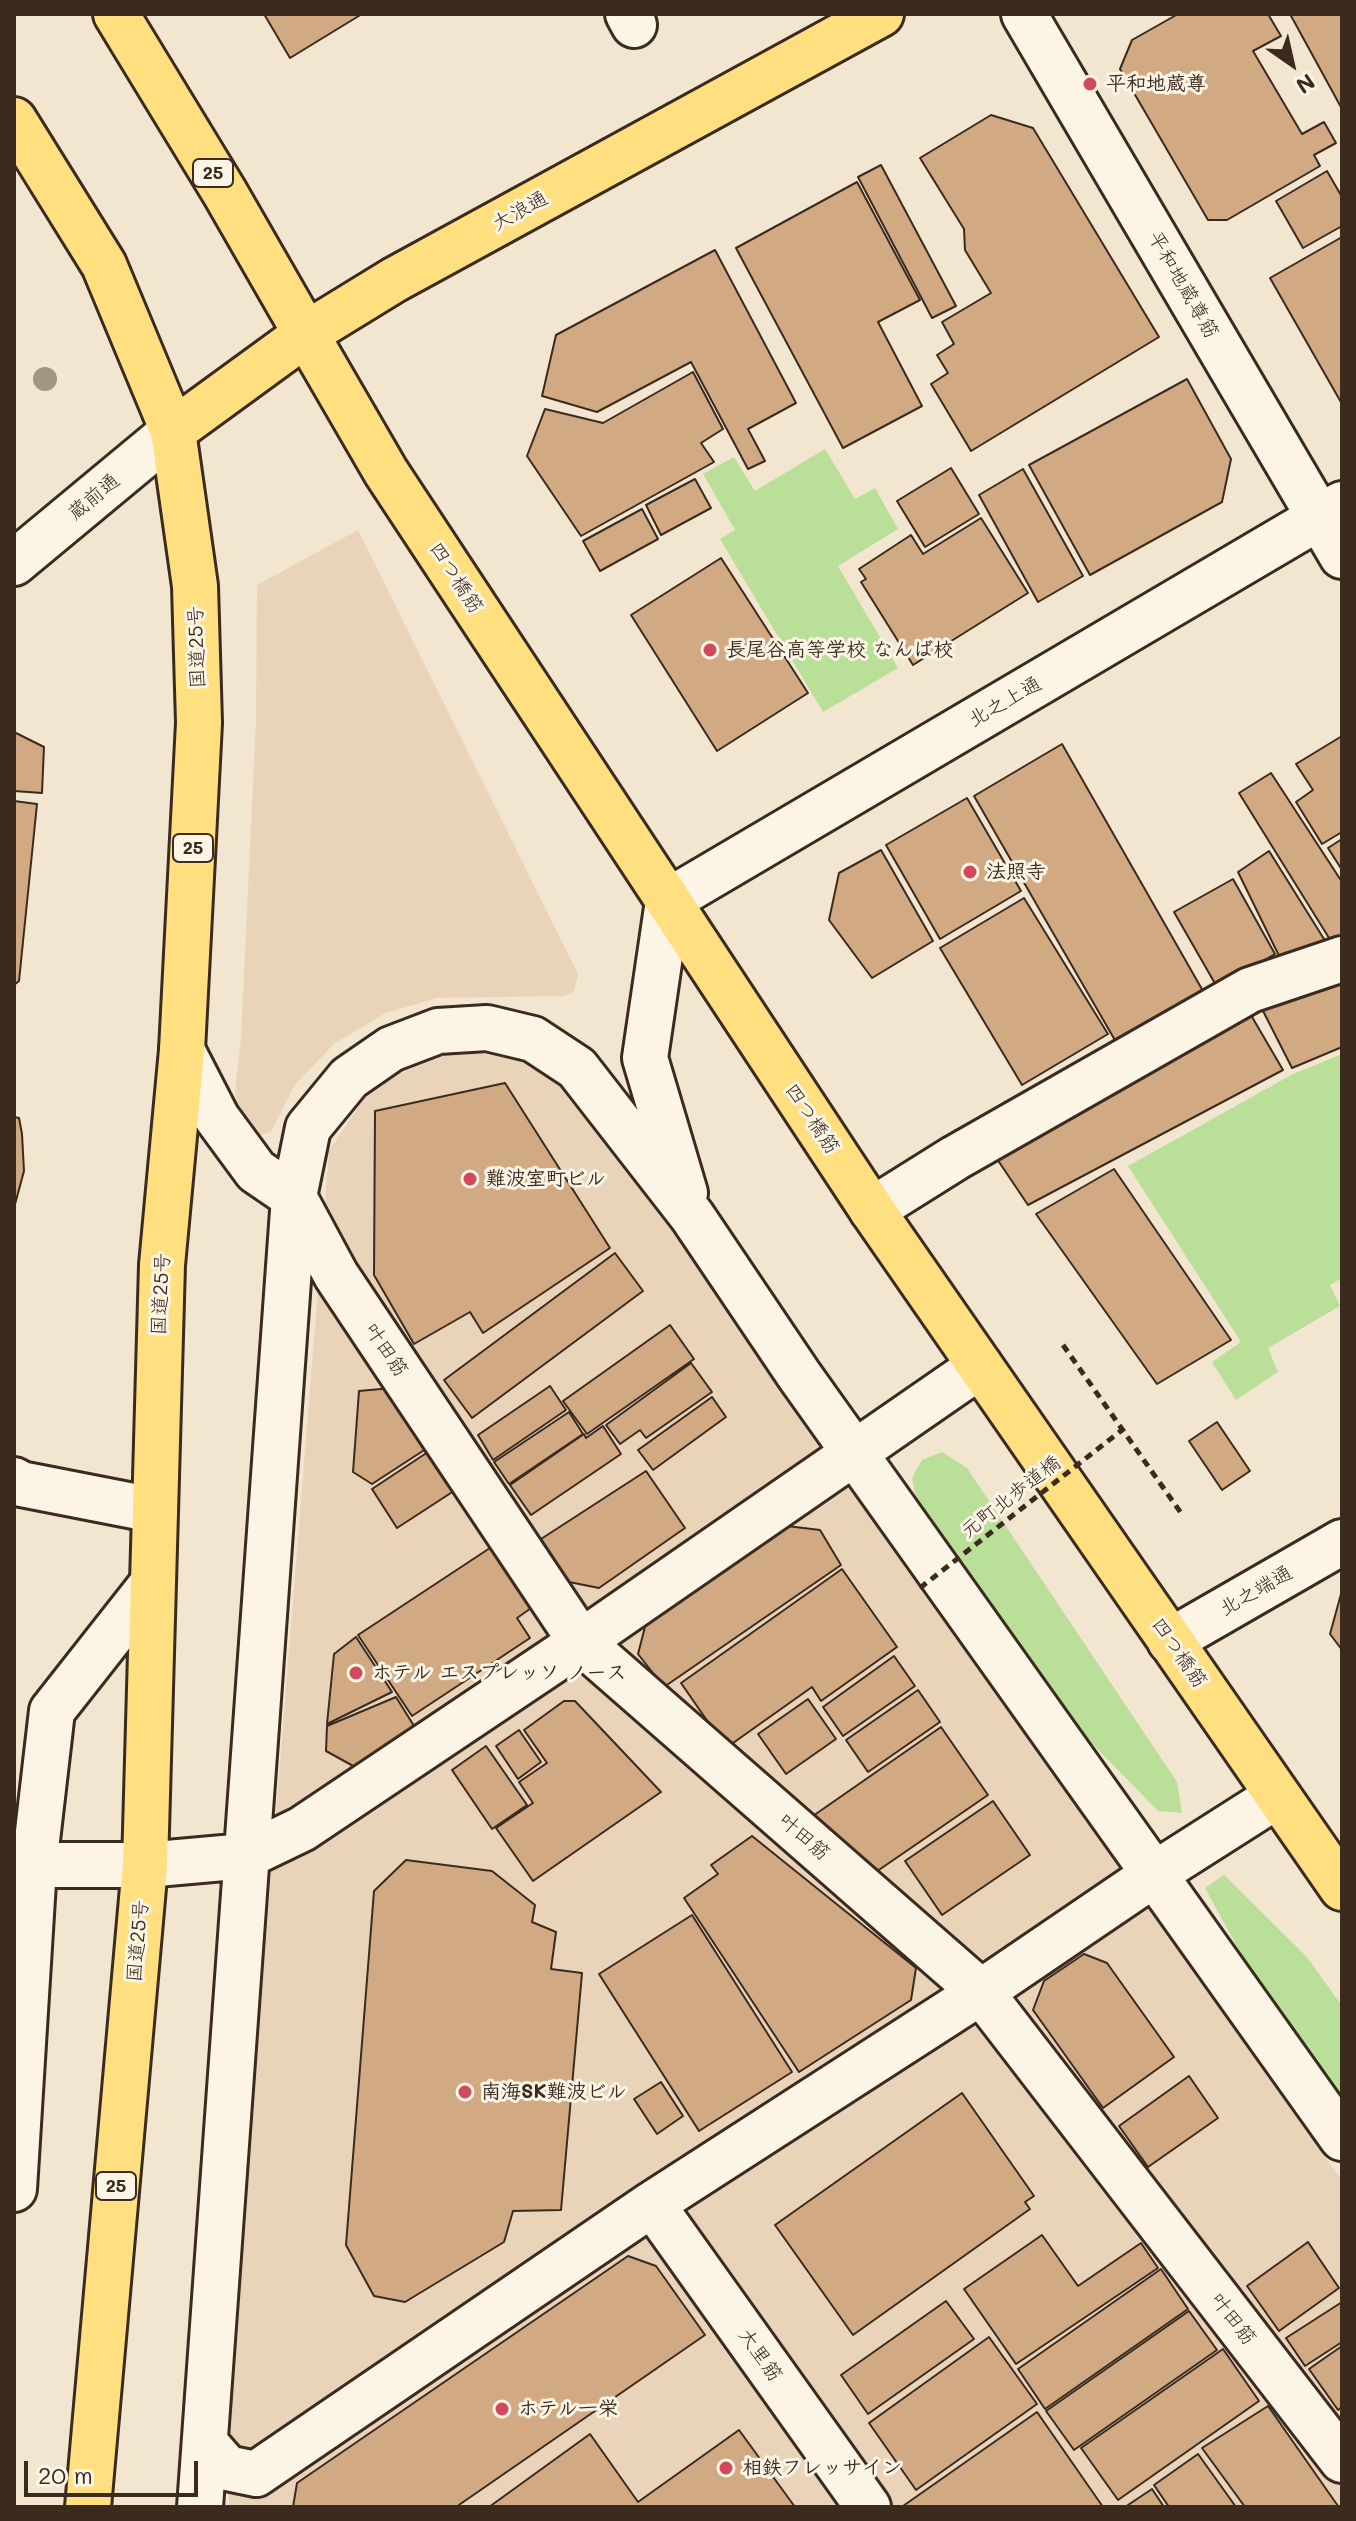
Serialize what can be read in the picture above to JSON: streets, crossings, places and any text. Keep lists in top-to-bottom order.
{
  "streets": {
    "main road": [
      "25",
      "大浪通",
      "四つ橋筋",
      "国道25号"
    ],
    "street": [
      "平和地蔵尊筋",
      "蔵前通",
      "北之上通",
      "叶田筋",
      "北之端通",
      "大里筋"
    ],
    "path": ["元町北歩道橋"]
  },
  "crossings": [
    ["25", "大浪通"],
    ["25", "四つ橋筋"],
    ["大浪通", "蔵前通"],
    ["大浪通", "四つ橋筋"],
    ["大浪通", "国道25号"],
    ["平和地蔵尊筋", "北之上通"],
    ["蔵前通", "国道25号"],
    ["四つ橋筋", "北之上通"],
    ["四つ橋筋", "北之端通"]
  ],
  "places": [
    "平和地蔵尊",
    "長尾谷高等学校 なんば校",
    "法照寺",
    "難波室町ビル",
    "ホテル エスプレッソ ノース",
    "南海SK難波ビル",
    "ホテル一栄",
    "相鉄フレッサイン"
  ],
  "scale_bar": "20 m",
  "north": "bottom right"
}
